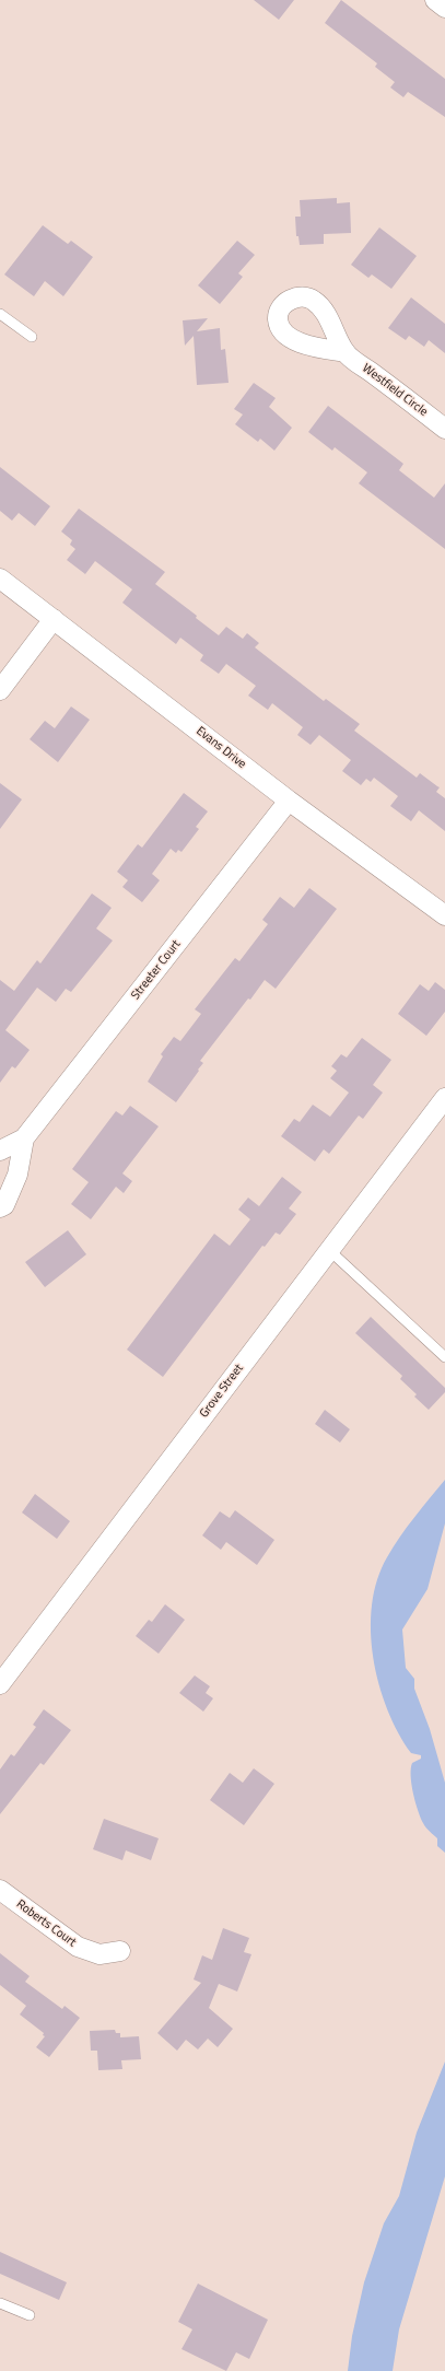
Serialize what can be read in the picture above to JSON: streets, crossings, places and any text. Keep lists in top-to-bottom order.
{
  "streets": {
    "street": [
      "Westfield Circle",
      "Evans Drive",
      "Streeter Court",
      "Grove Street",
      "Roberts Court"
    ]
  },
  "crossings": [
    ["Evans Drive", "Streeter Court"]
  ]
}
